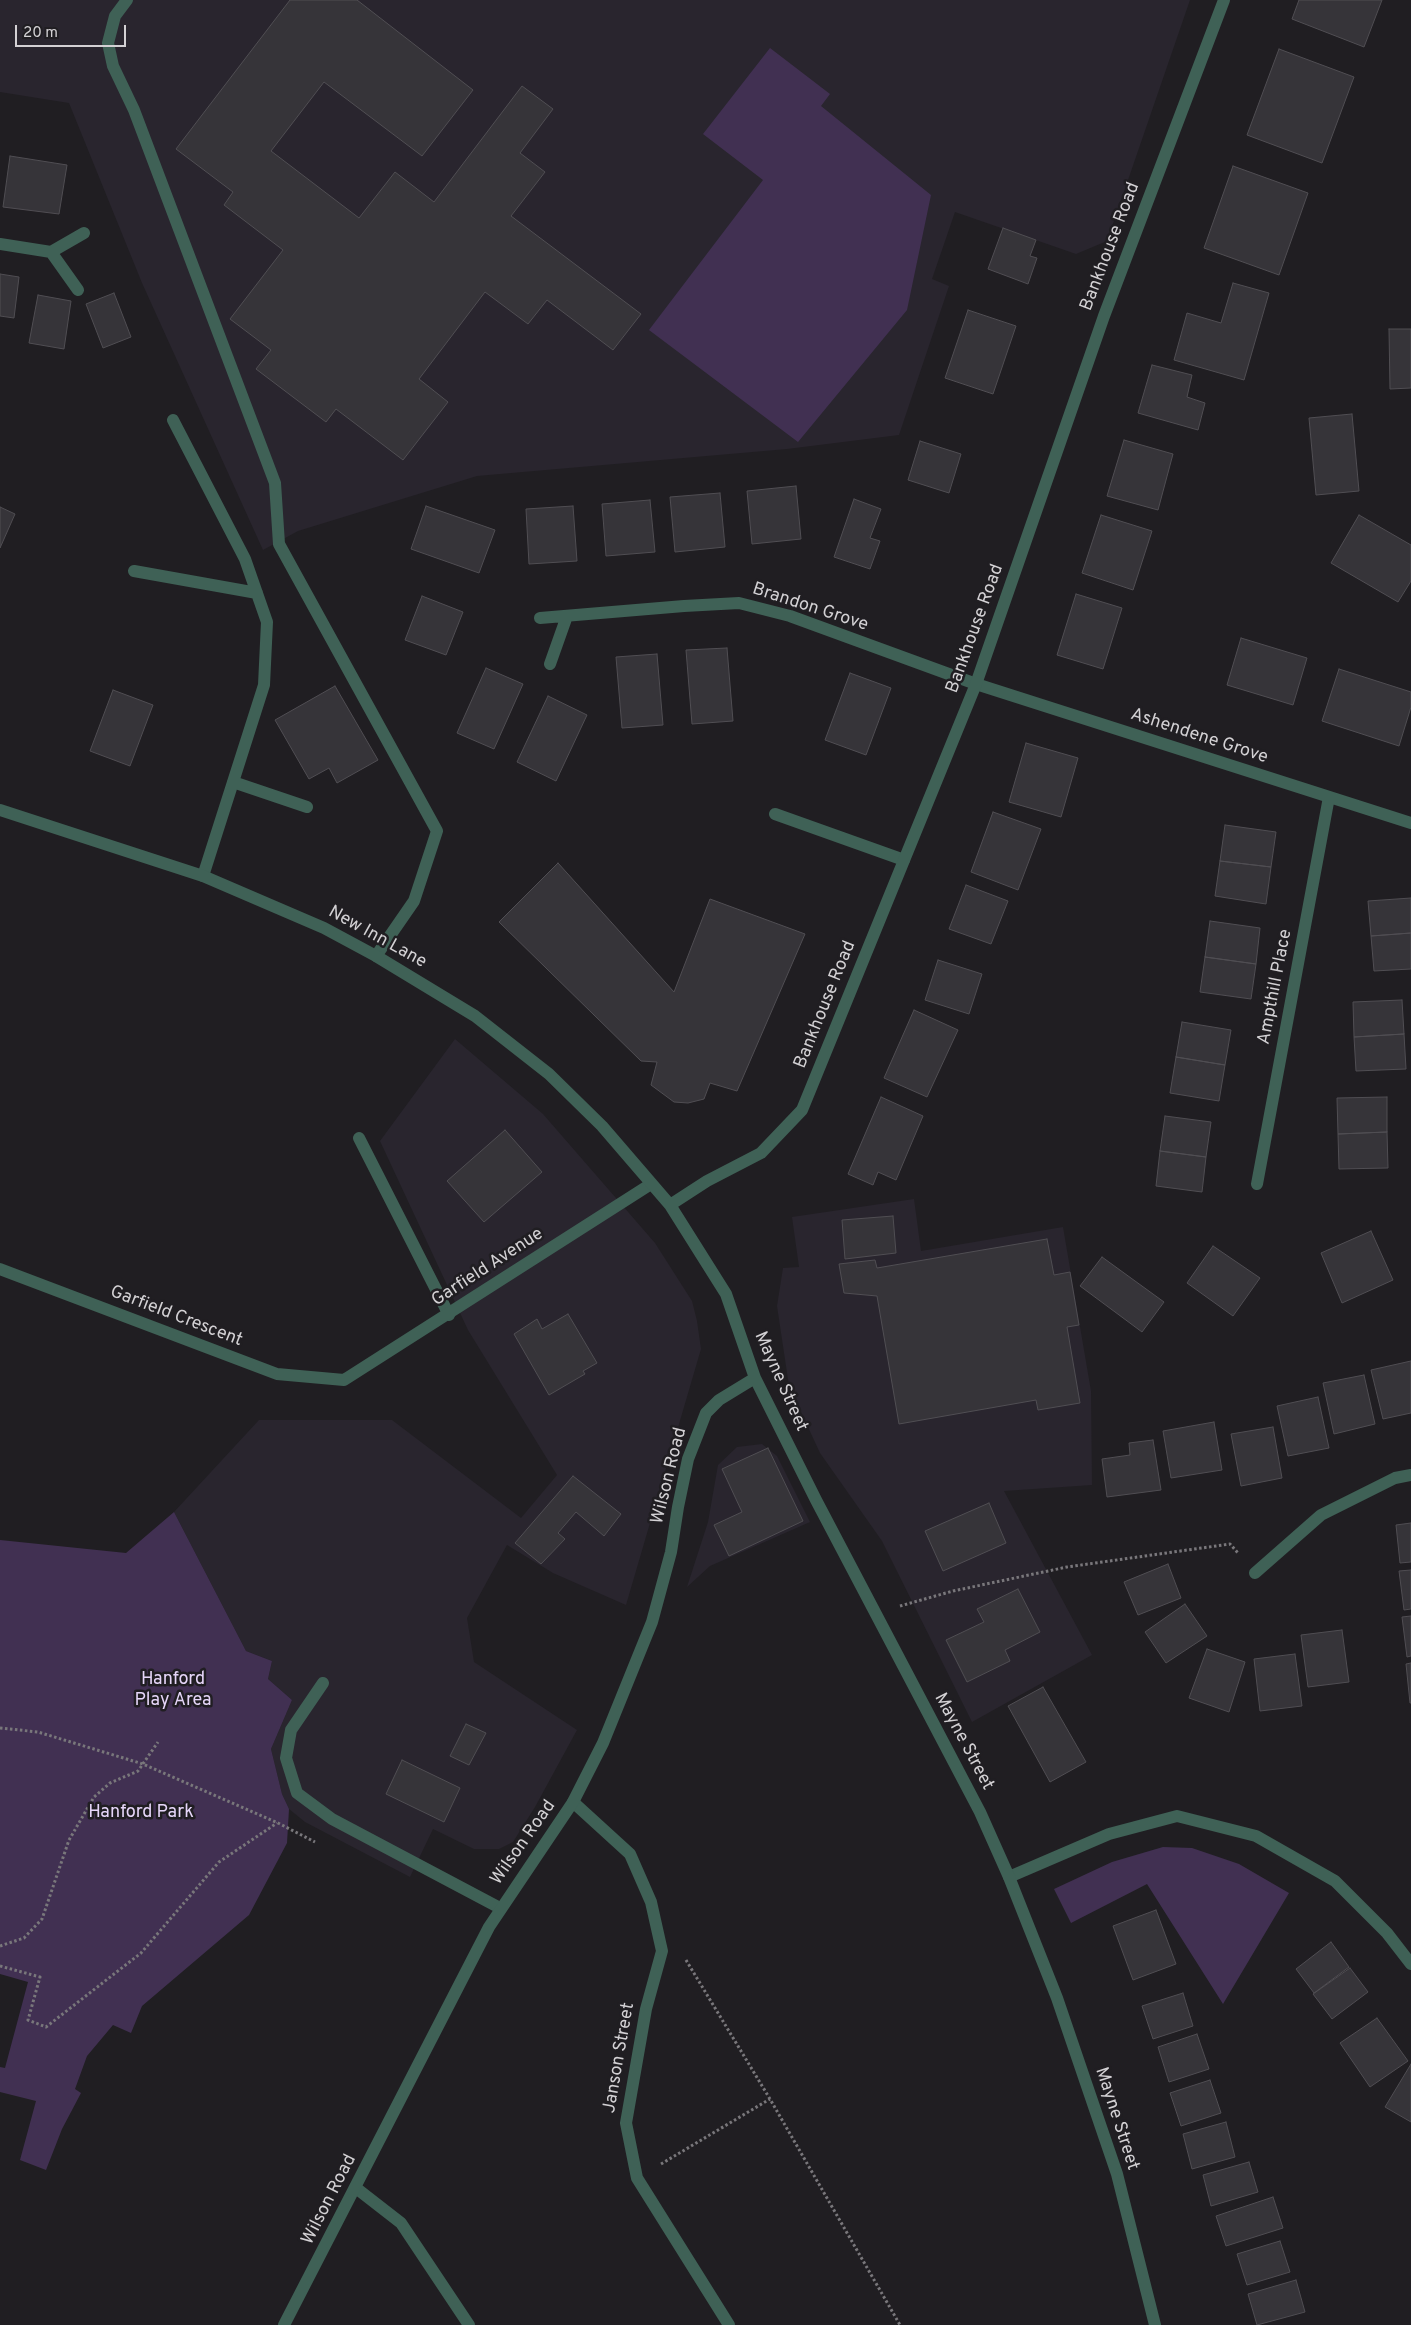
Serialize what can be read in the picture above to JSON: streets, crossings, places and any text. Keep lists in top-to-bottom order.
{
  "streets": {
    "street": [
      "Bankhouse Road",
      "Brandon Grove",
      "Ashendene Grove",
      "New Inn Lane",
      "Ampthill Place",
      "Garfield Avenue",
      "Garfield Crescent",
      "Mayne Street",
      "Wilson Road",
      "Janson Street"
    ]
  },
  "crossings": [
    ["Bankhouse Road", "Brandon Grove"],
    ["Bankhouse Road", "Ashendene Grove"],
    ["Bankhouse Road", "New Inn Lane"],
    ["Bankhouse Road", "Mayne Street"],
    ["Brandon Grove", "Ashendene Grove"],
    ["Ashendene Grove", "Ampthill Place"],
    ["New Inn Lane", "Garfield Avenue"],
    ["New Inn Lane", "Mayne Street"],
    ["Garfield Avenue", "Garfield Crescent"],
    ["Mayne Street", "Wilson Road"],
    ["Wilson Road", "Janson Street"]
  ],
  "parks": ["Hanford Play Area", "Hanford Park"],
  "scale_bar": "20 m"
}
